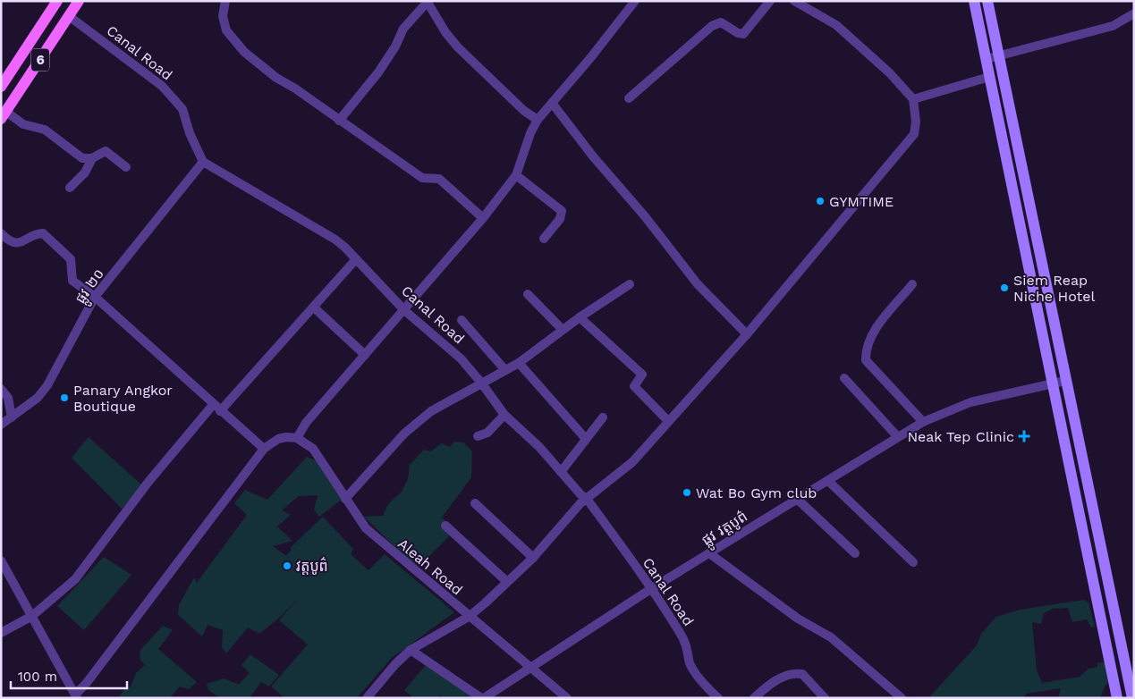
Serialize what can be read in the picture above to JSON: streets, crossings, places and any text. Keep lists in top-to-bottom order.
{
  "streets": {
    "main road": ["6"],
    "street": [
      "Canal Road",
      "ផ្លូវ ២០",
      "ផ្លូវ វត្តបូព៌",
      "Aleah Road"
    ]
  },
  "crossings": [
    ["Canal Road", "6"],
    ["Canal Road", "ផ្លូវ ២០"],
    ["Canal Road", "ផ្លូវ វត្តបូព៌"],
    ["ផ្លូវ វត្តបូព៌", "Aleah Road"]
  ],
  "places": {
    "other": [
      "GYMTIME",
      "Siem Reap Niche Hotel",
      "Panary Angkor Boutique",
      "Wat Bo Gym club",
      "វត្តបូព៌"
    ],
    "health": ["Neak Tep Clinic"]
  },
  "scale_bar": "100 m"
}
